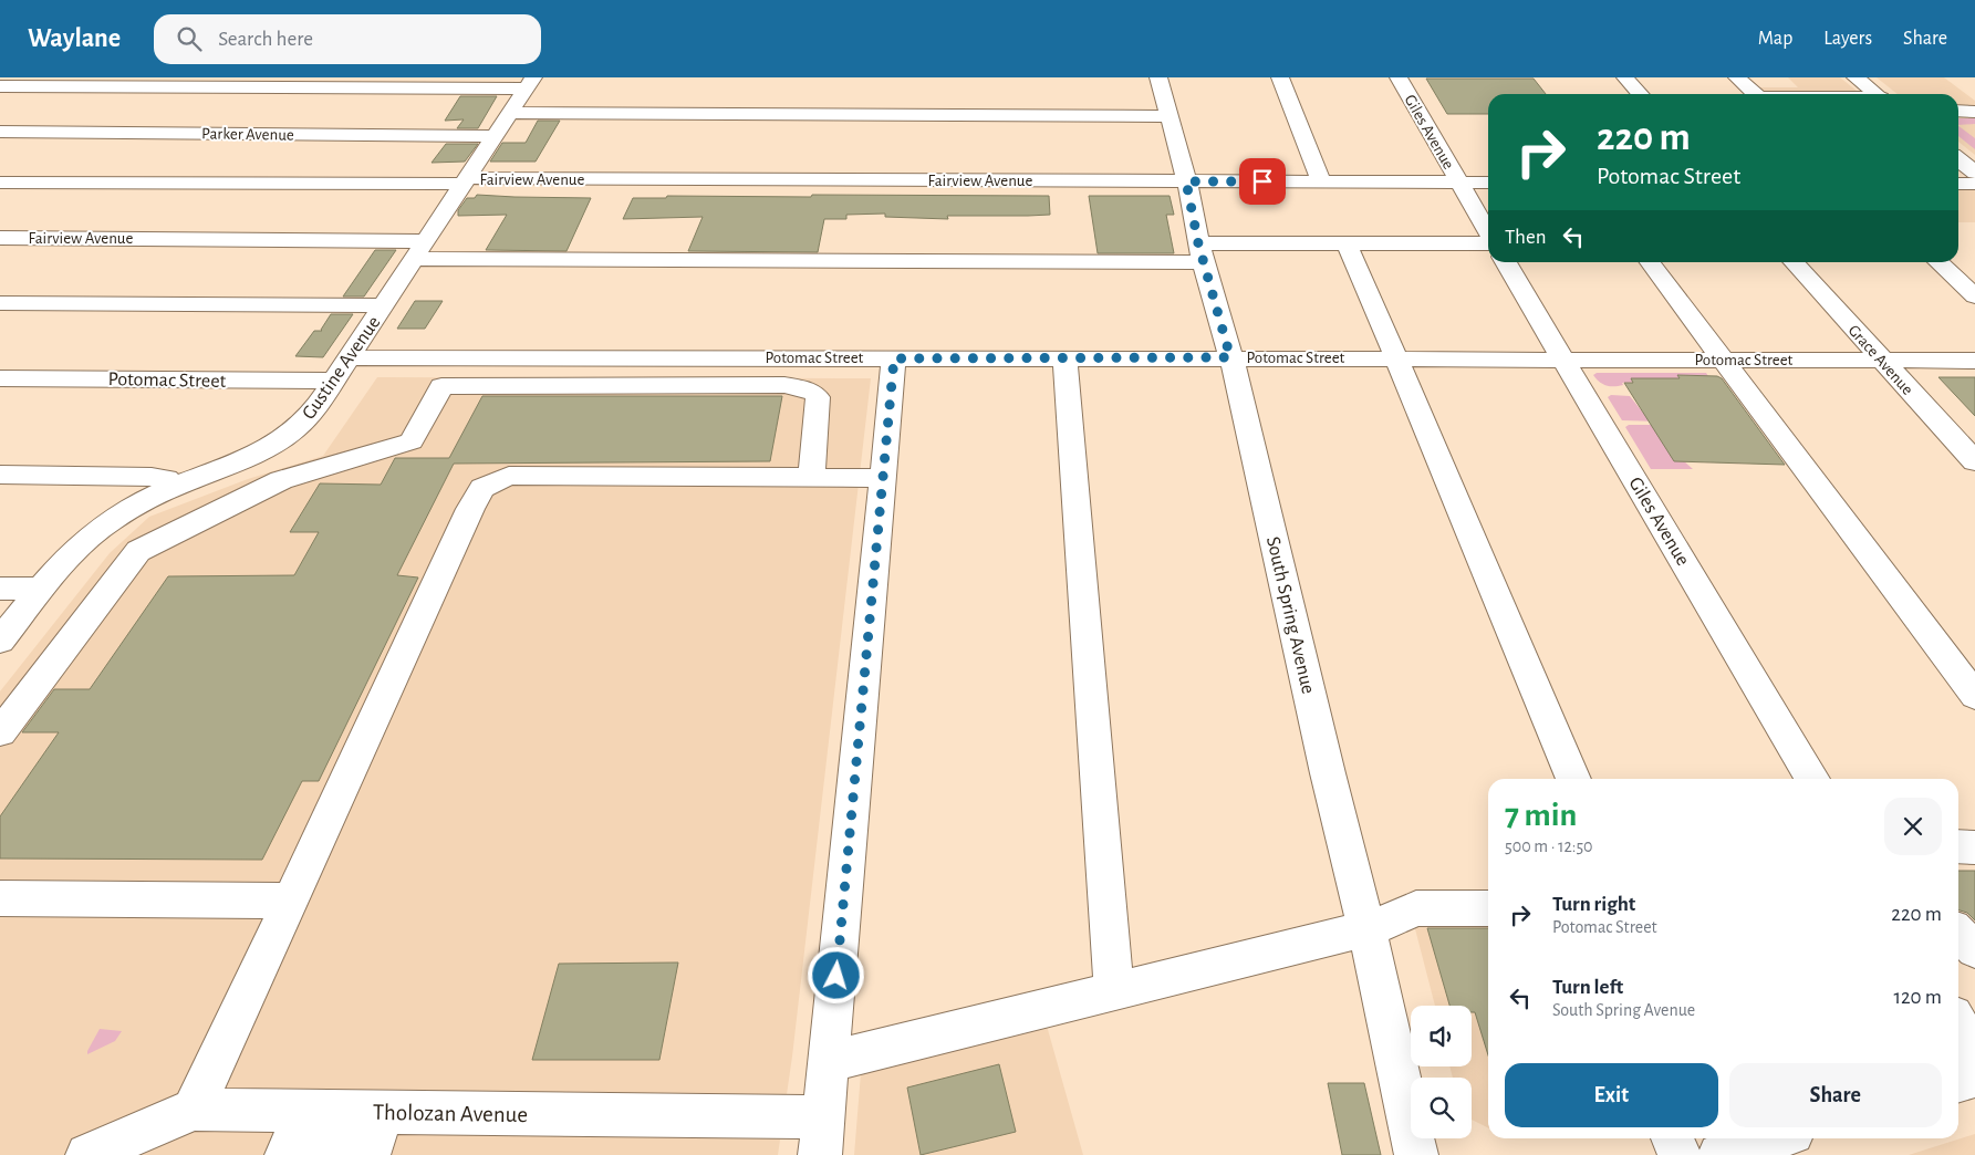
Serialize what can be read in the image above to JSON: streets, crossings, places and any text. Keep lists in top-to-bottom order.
{
  "streets": {
    "street": [
      "Giles Avenue",
      "Parker Avenue",
      "Fairview Avenue",
      "Potomac Street",
      "Grace Avenue",
      "Gustine Avenue",
      "South Spring Avenue",
      "Tholozan Avenue"
    ]
  },
  "crossings": [
    ["Giles Avenue", "Fairview Avenue"],
    ["Giles Avenue", "Potomac Street"],
    ["Parker Avenue", "Gustine Avenue"],
    ["Fairview Avenue", "Gustine Avenue"],
    ["Fairview Avenue", "South Spring Avenue"],
    ["Potomac Street", "Grace Avenue"],
    ["Potomac Street", "Gustine Avenue"],
    ["Potomac Street", "South Spring Avenue"]
  ],
  "page": {
    "header": "Waylane",
    "search": "Search here",
    "nav": ["Map", "Layers", "Share"],
    "turn": ["220 m", "Potomac Street"],
    "then": "Then",
    "heading": ["7 min", "500 m · 12:50"],
    "list": [
      {
        "name": "Turn right",
        "note": "Potomac Street",
        "value": "220 m"
      },
      {
        "name": "Turn left",
        "note": "South Spring Avenue",
        "value": "120 m"
      }
    ],
    "buttons": ["Exit", "Share"]
  }
}
